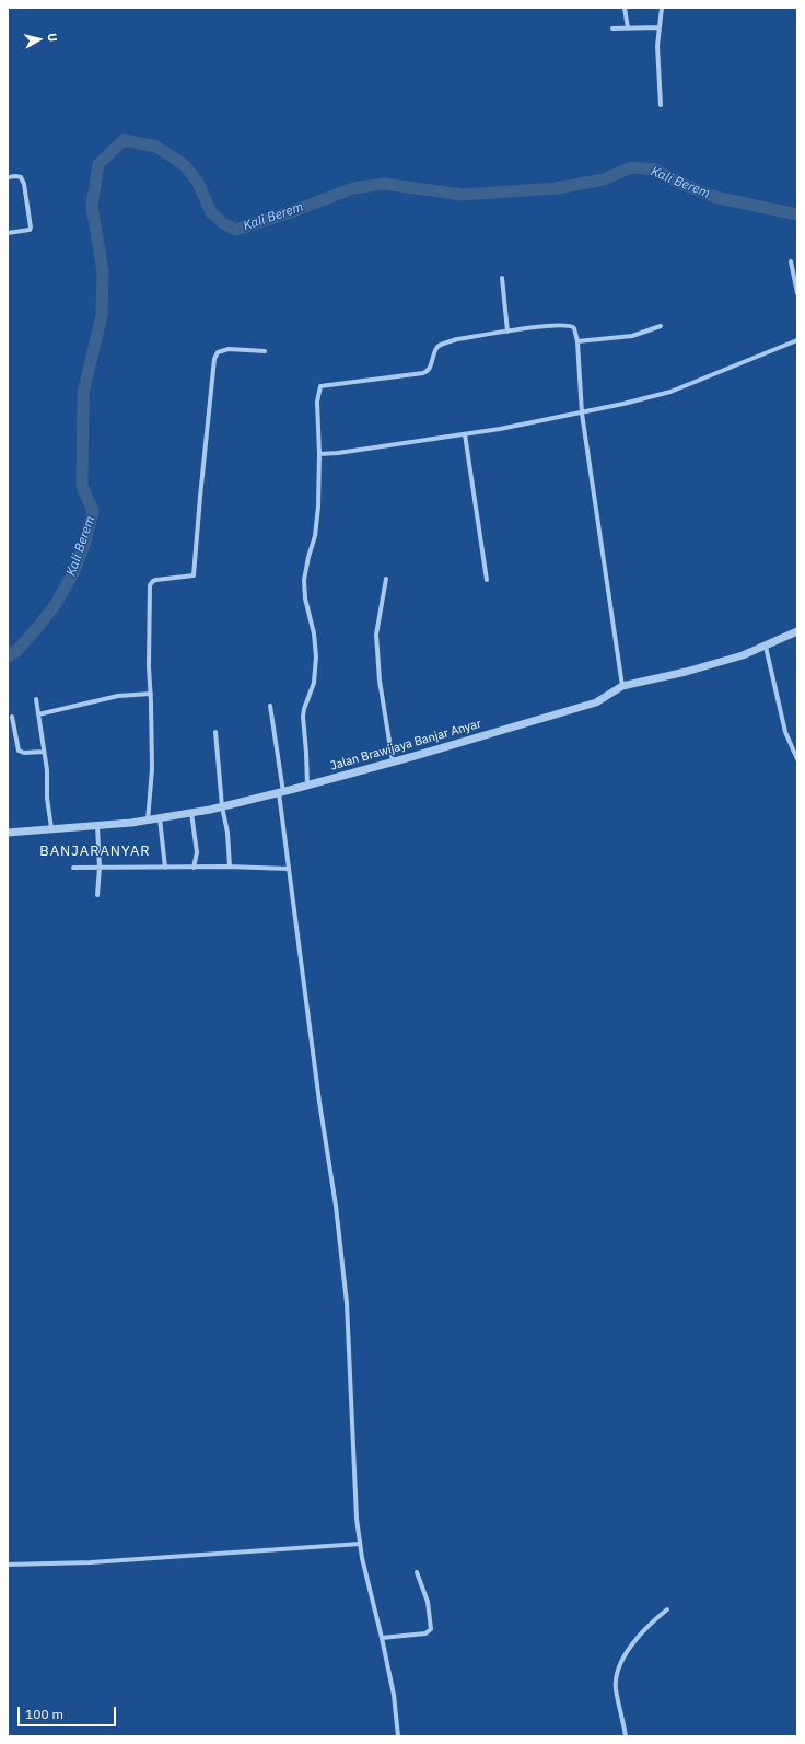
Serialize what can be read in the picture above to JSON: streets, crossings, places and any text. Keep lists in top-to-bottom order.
{
  "streets": {
    "street": ["Jalan Brawijaya Banjar Anyar"]
  },
  "districts": ["BANJARANYAR"],
  "water": ["Kali Berem"],
  "scale_bar": "100 m",
  "north": "right"
}
